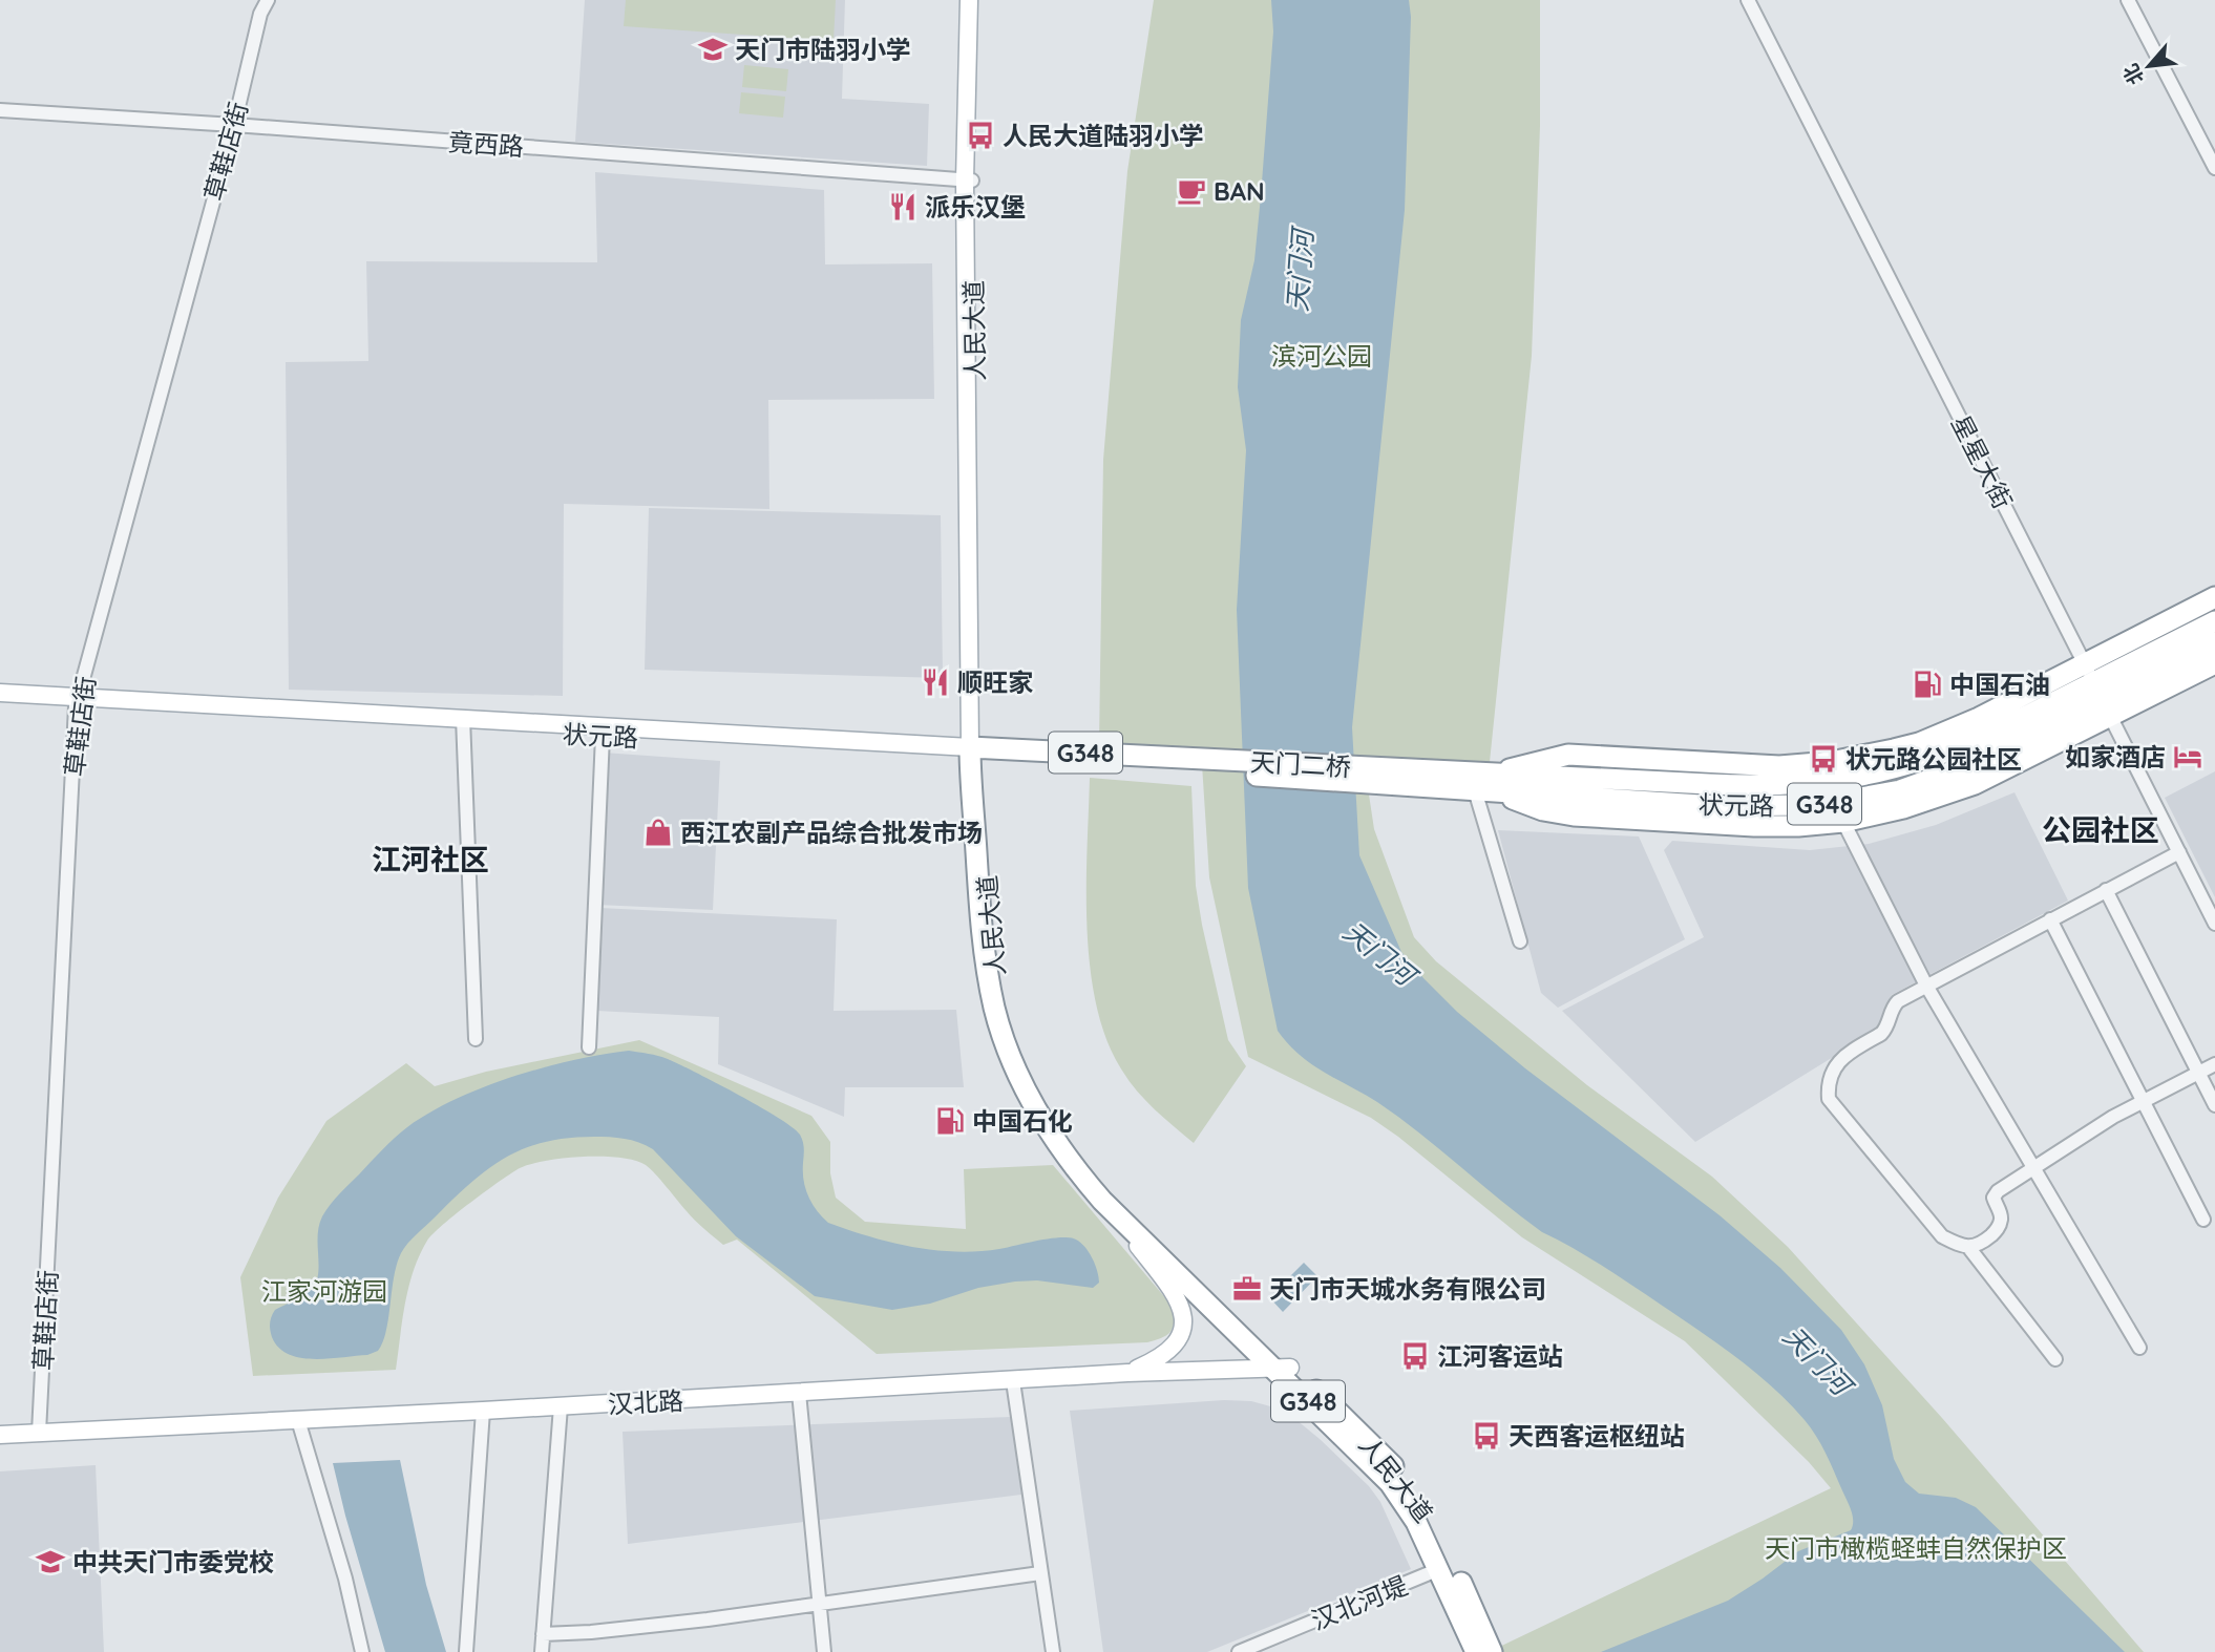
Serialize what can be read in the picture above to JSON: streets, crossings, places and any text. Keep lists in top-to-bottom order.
{
  "streets": {
    "highway": [
      "人民大道",
      "状元路",
      "G348",
      "天门二桥"
    ],
    "main road": ["汉北路"],
    "street": [
      "竟西路",
      "草鞋店街",
      "星星大街",
      "汉北河堤"
    ]
  },
  "crossings": [
    ["竟西路", "草鞋店街"],
    ["竟西路", "人民大道"],
    ["草鞋店街", "状元路"],
    ["草鞋店街", "汉北路"],
    ["人民大道", "状元路"],
    ["人民大道", "G348"],
    ["人民大道", "汉北路"],
    ["人民大道", "汉北河堤"],
    ["星星大街", "状元路"],
    ["状元路", "天门二桥"]
  ],
  "districts": ["公园社区", "江河社区"],
  "water": ["天门河"],
  "parks": ["滨河公园", "江家河游园", "天门市橄榄蛏蚌自然保护区"],
  "places": {
    "school or university": ["天门市陆羽小学", "中共天门市委党校"],
    "bus stop": [
      "人民大道陆羽小学",
      "状元路公园社区",
      "江河客运站",
      "天西客运枢纽站"
    ],
    "cafe": ["BAN"],
    "restaurant": ["派乐汉堡", "顺旺家"],
    "fuel station": ["中国石油", "中国石化"],
    "hotel": ["如家酒店"],
    "shop": ["西江农副产品综合批发市场"],
    "office": ["天门市天城水务有限公司"]
  },
  "north": "bottom left"
}
